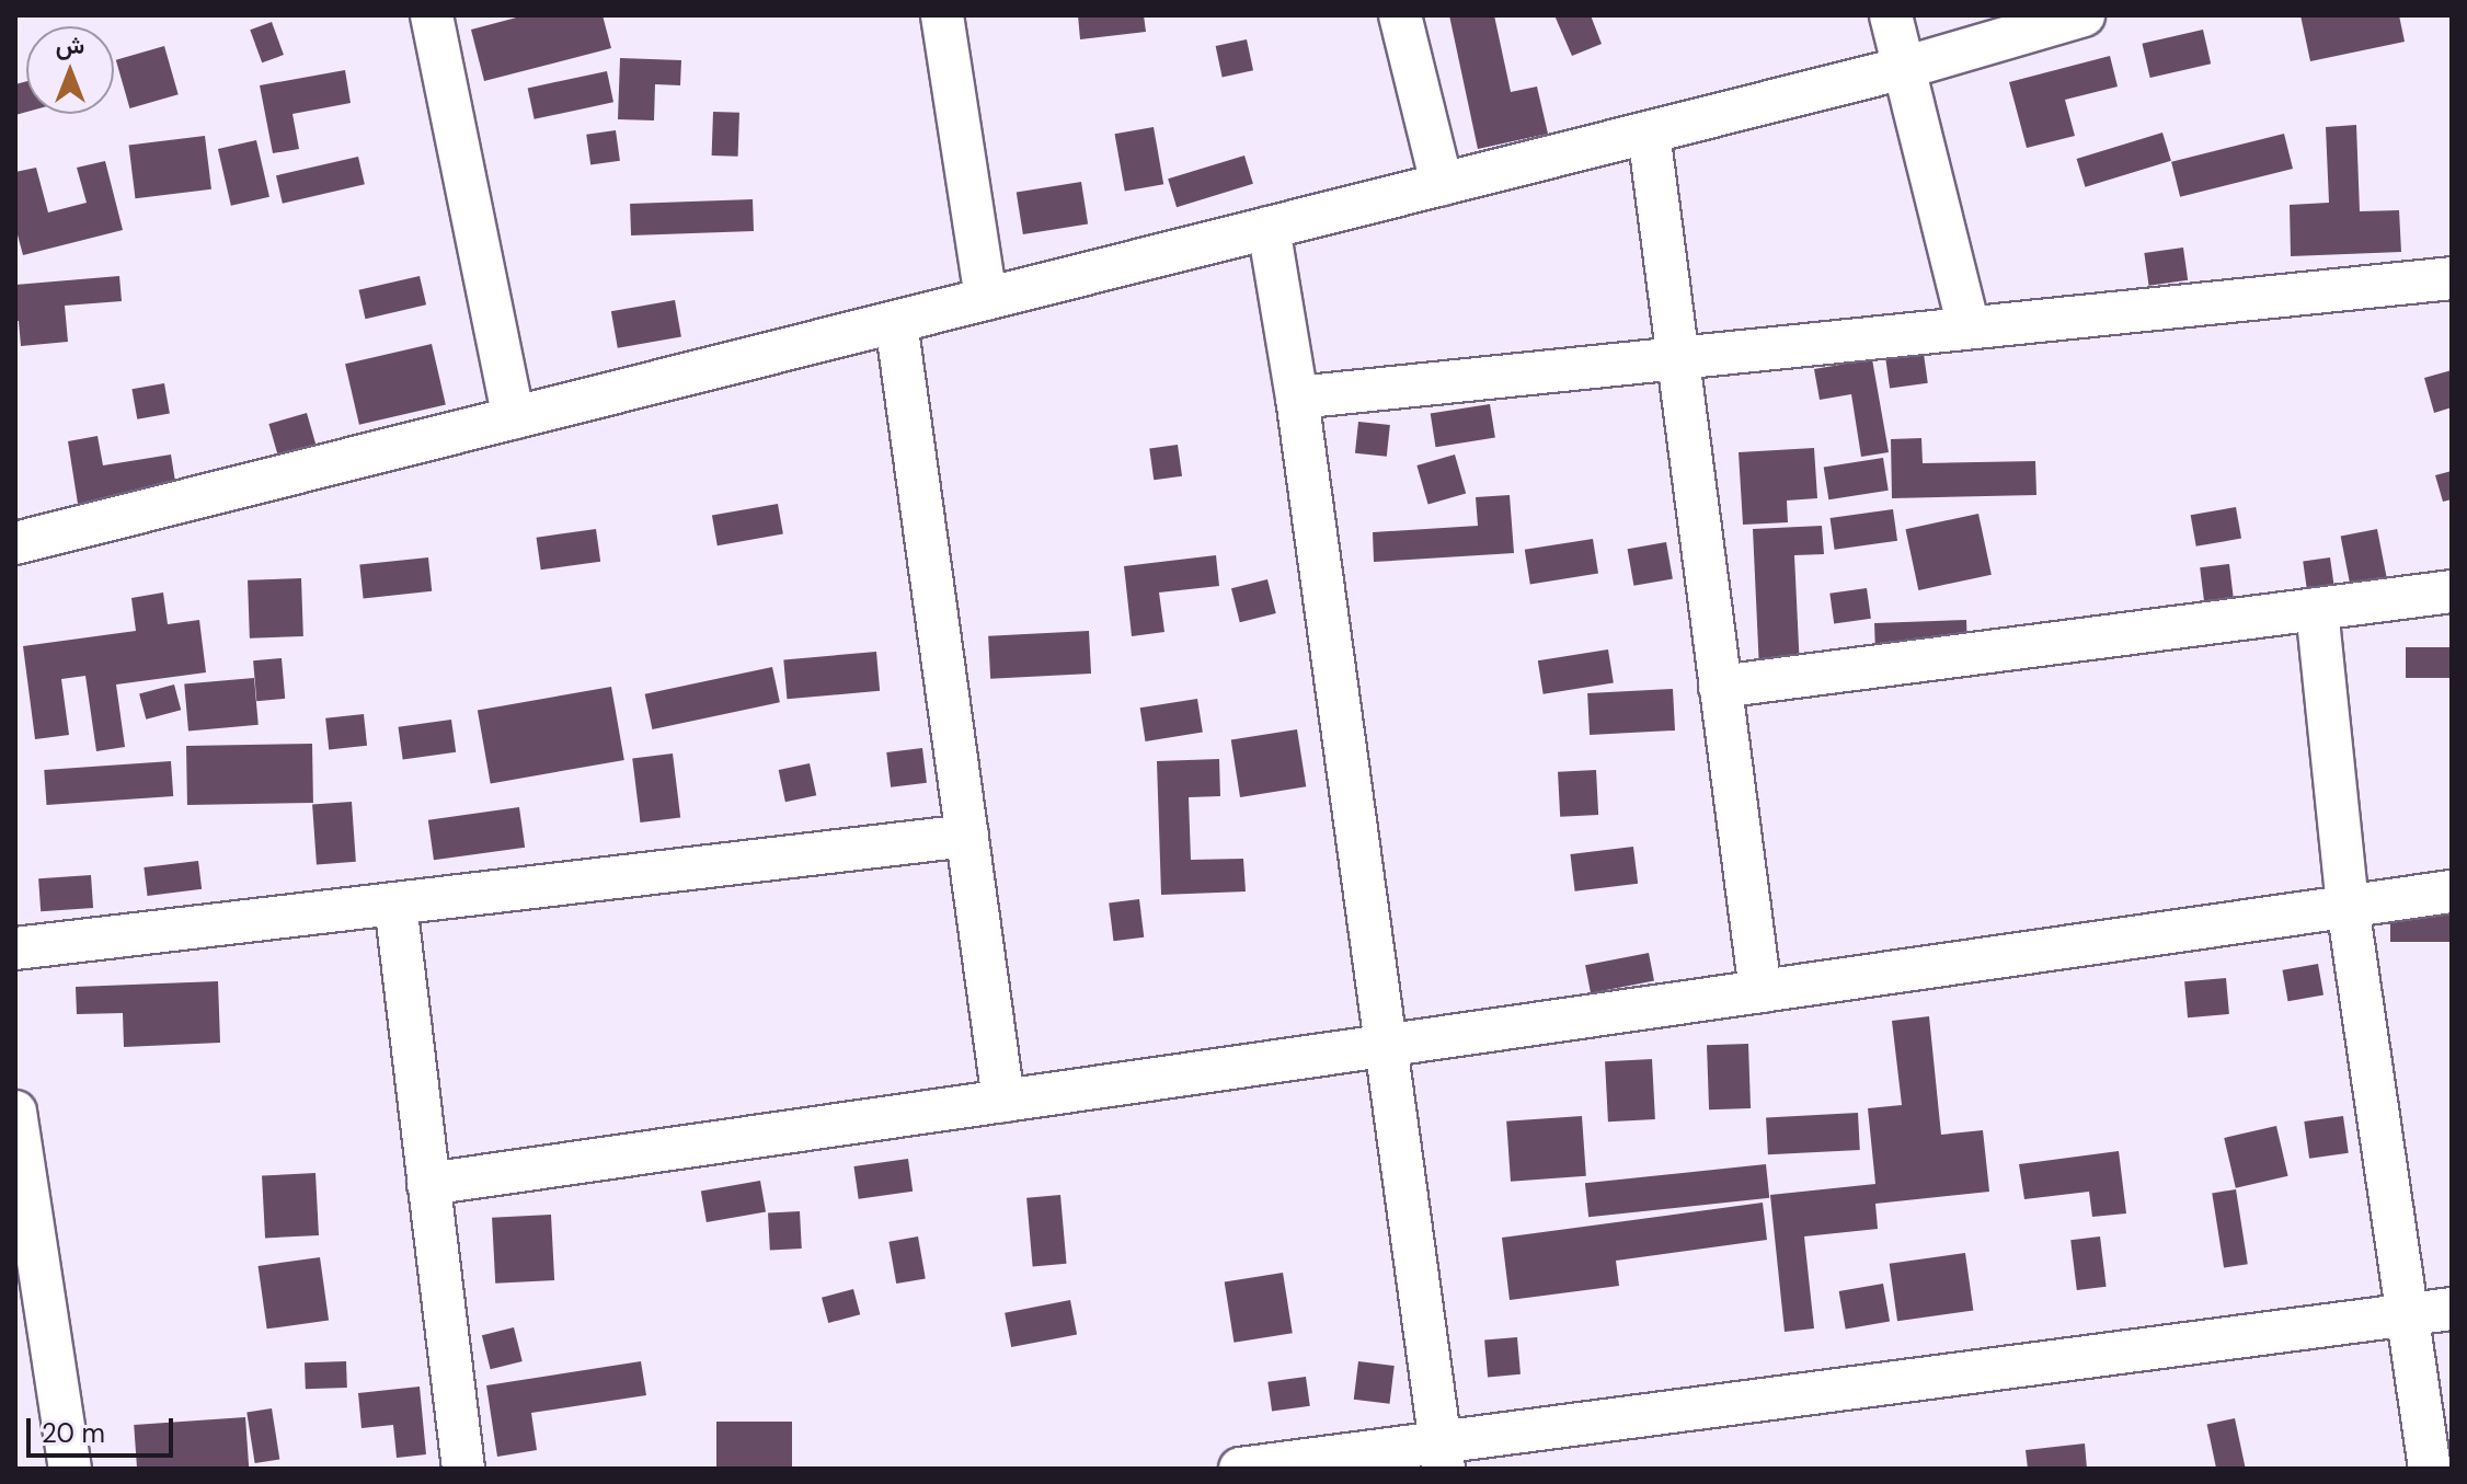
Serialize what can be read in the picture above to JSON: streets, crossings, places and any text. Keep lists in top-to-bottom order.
{
  "scale_bar": "20 m",
  "north": "top"
}
